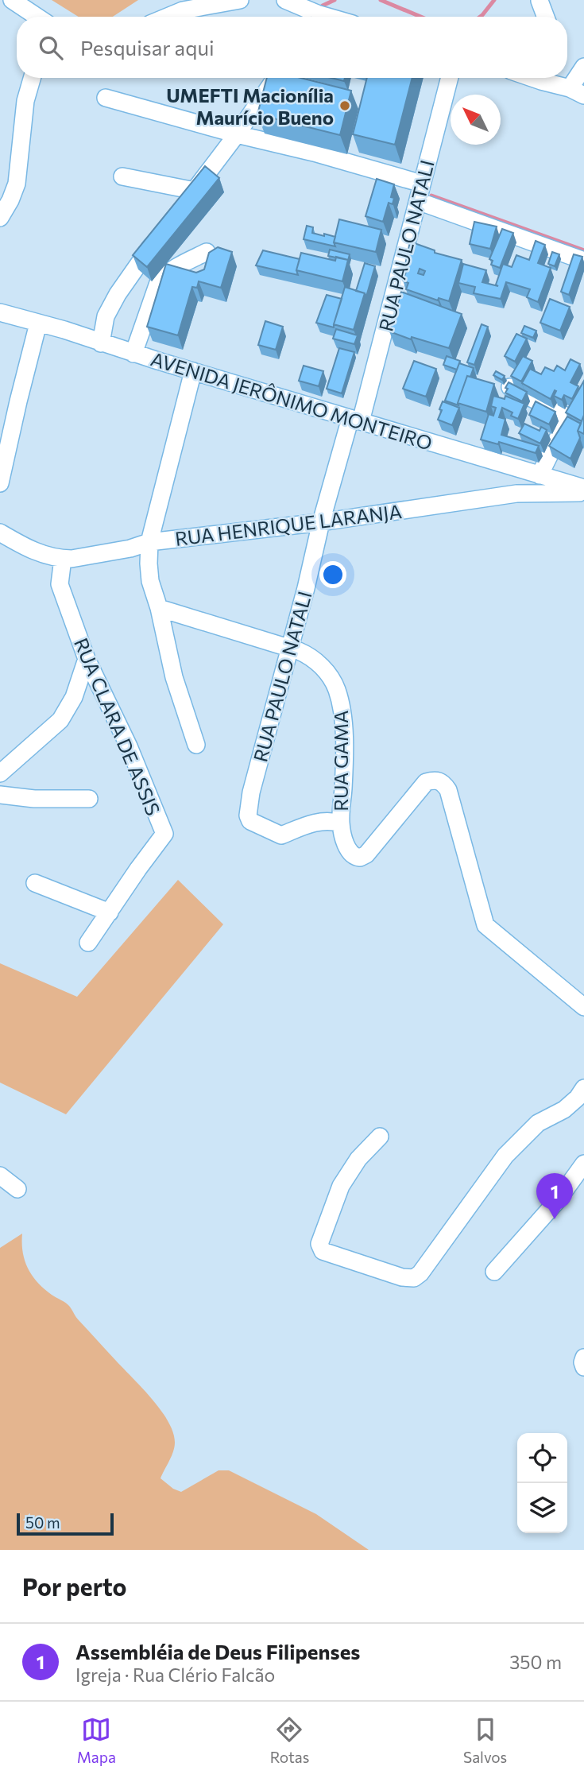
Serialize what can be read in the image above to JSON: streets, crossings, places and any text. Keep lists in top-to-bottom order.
{
  "streets": {
    "street": [
      "RUA PAULO NATALI",
      "AVENIDA JERÔNIMO MONTEIRO",
      "RUA HENRIQUE LARANJA",
      "RUA CLARA DE ASSIS",
      "RUA GAMA"
    ]
  },
  "crossings": [
    ["RUA PAULO NATALI", "AVENIDA JERÔNIMO MONTEIRO"],
    ["RUA PAULO NATALI", "RUA HENRIQUE LARANJA"],
    ["RUA PAULO NATALI", "RUA GAMA"],
    ["RUA HENRIQUE LARANJA", "RUA CLARA DE ASSIS"]
  ],
  "places": ["UMEFTI Macionília Maurício Bueno"],
  "scale_bar": "50 m",
  "north": "top left",
  "page": {
    "search": "Pesquisar aqui",
    "pins": "1",
    "scale": "50 m",
    "heading": "Por perto",
    "list": [
      {
        "mark": "1",
        "name": "Assembléia de Deus Filipenses",
        "note": "Igreja · Rua Clério Falcão",
        "value": "350 m"
      }
    ],
    "nav": ["Mapa", "Rotas", "Salvos"]
  }
}
